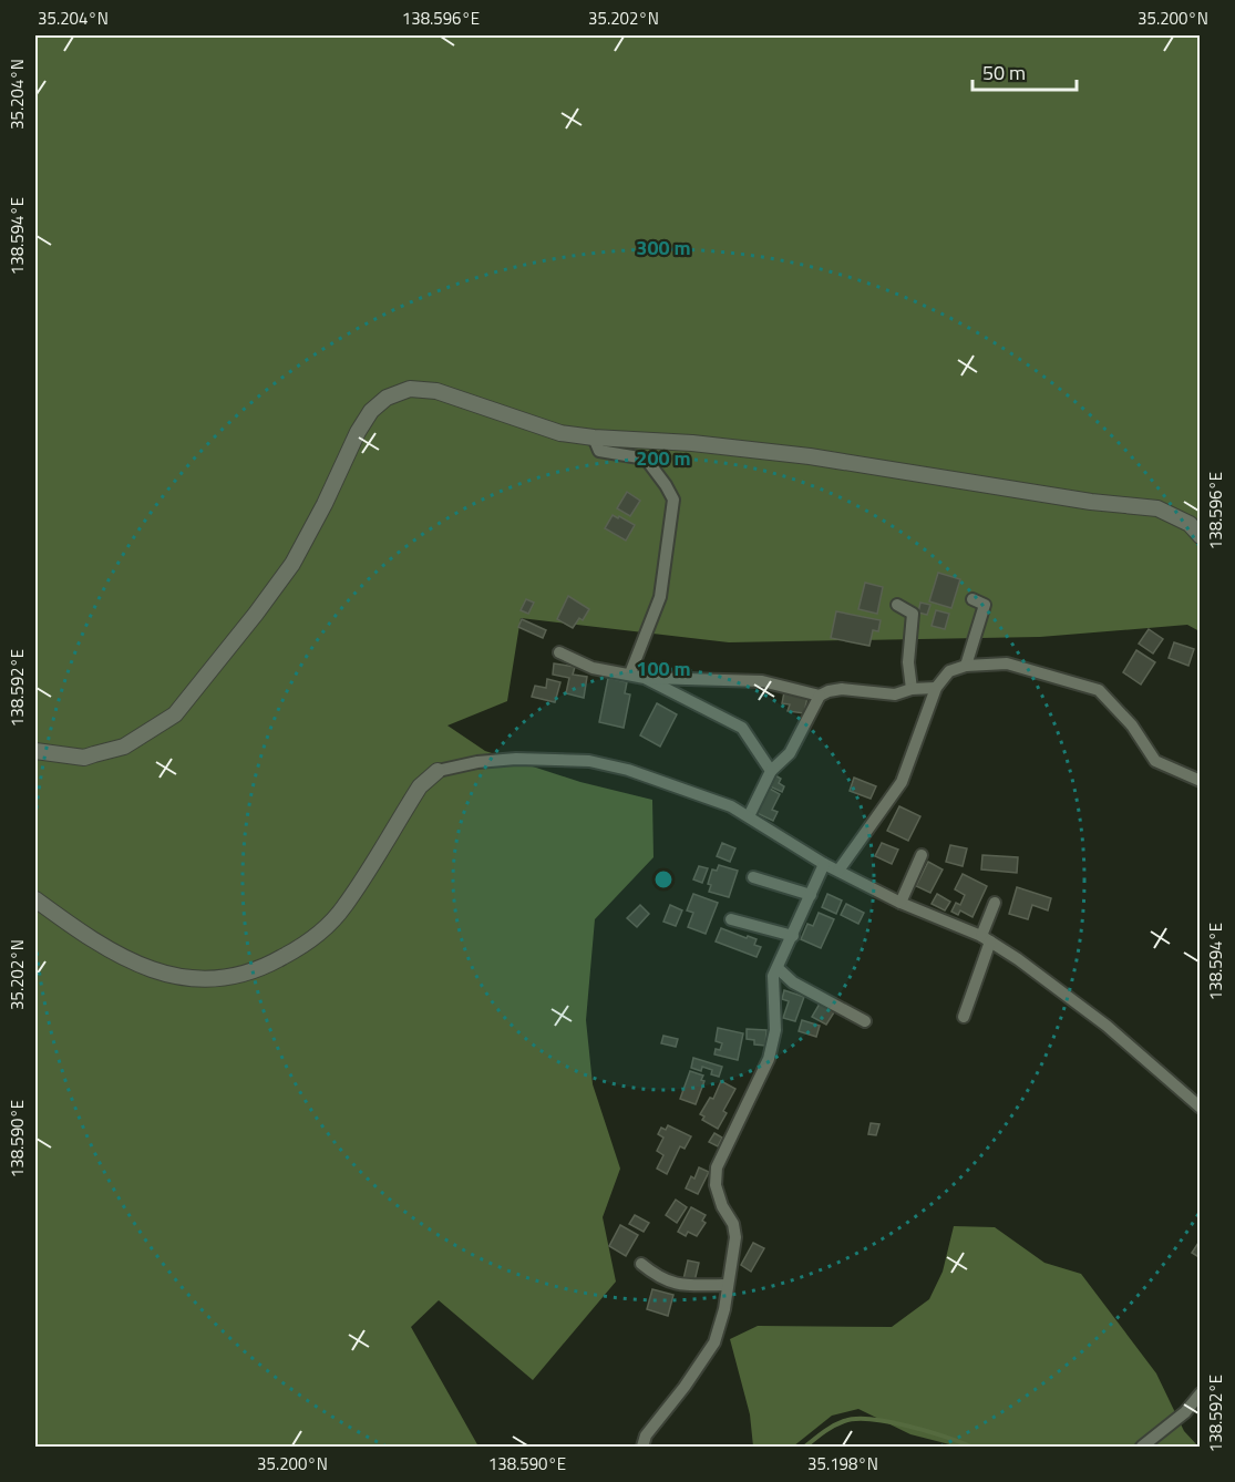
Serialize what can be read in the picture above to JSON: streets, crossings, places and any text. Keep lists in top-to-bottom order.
{
  "scale_bar": "50 m",
  "coordinates": [
    "35.204°N",
    "138.596°E",
    "35.202°N",
    "35.200°N",
    "138.594°E",
    "138.592°E",
    "138.590°E",
    "35.198°N"
  ],
  "rings": ["300 m", "200 m", "100 m"]
}
